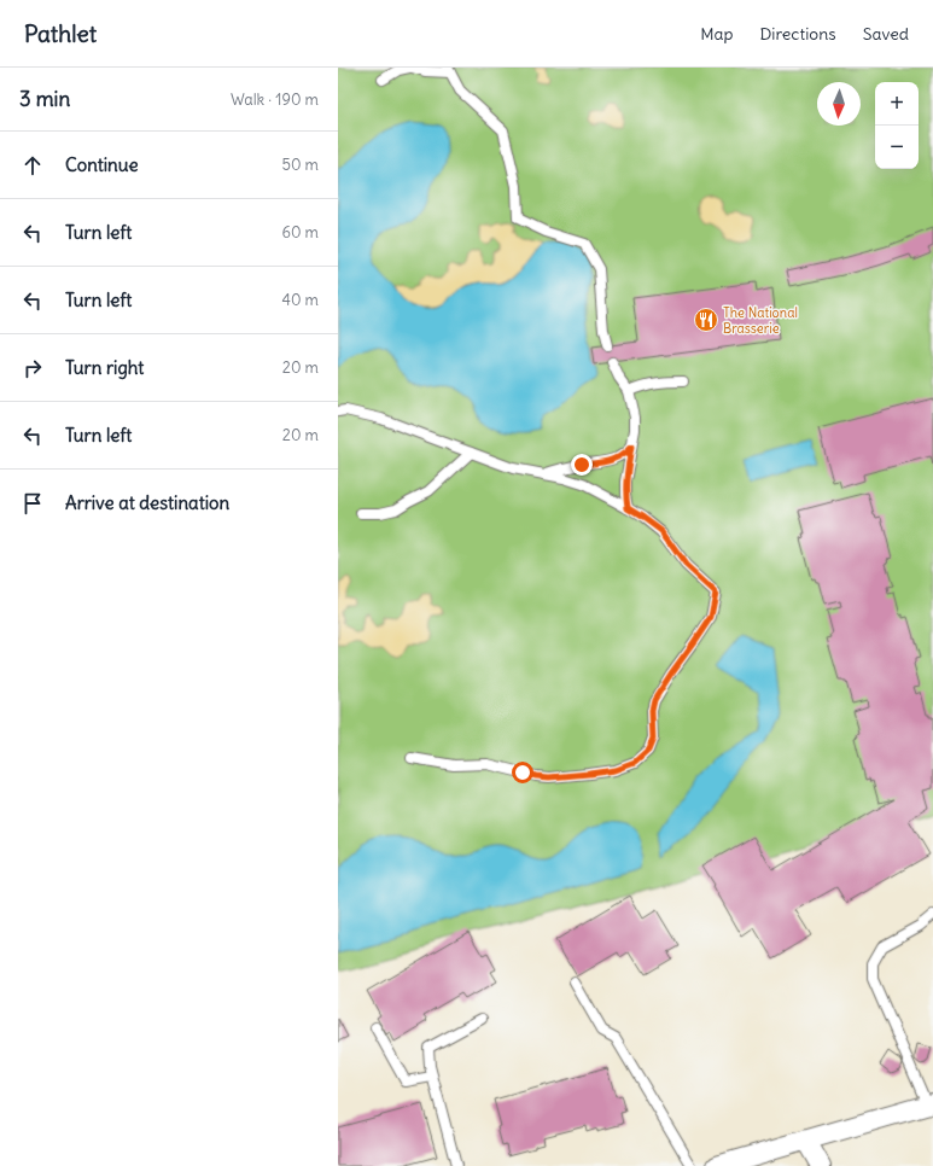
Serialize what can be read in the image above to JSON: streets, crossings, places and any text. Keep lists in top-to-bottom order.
{
  "places": {
    "restaurant": ["The National Brasserie"]
  },
  "north": "bottom",
  "page": {
    "header": "Pathlet",
    "nav": ["Map", "Directions", "Saved"],
    "heading": ["3 min", "Walk · 190 m"],
    "map_buttons": ["+", "−"],
    "list": [
      ["Continue", "50 m"],
      ["Turn left", "60 m"],
      ["Turn left", "40 m"],
      ["Turn right", "20 m"],
      ["Turn left", "20 m"],
      "Arrive at destination"
    ]
  }
}
